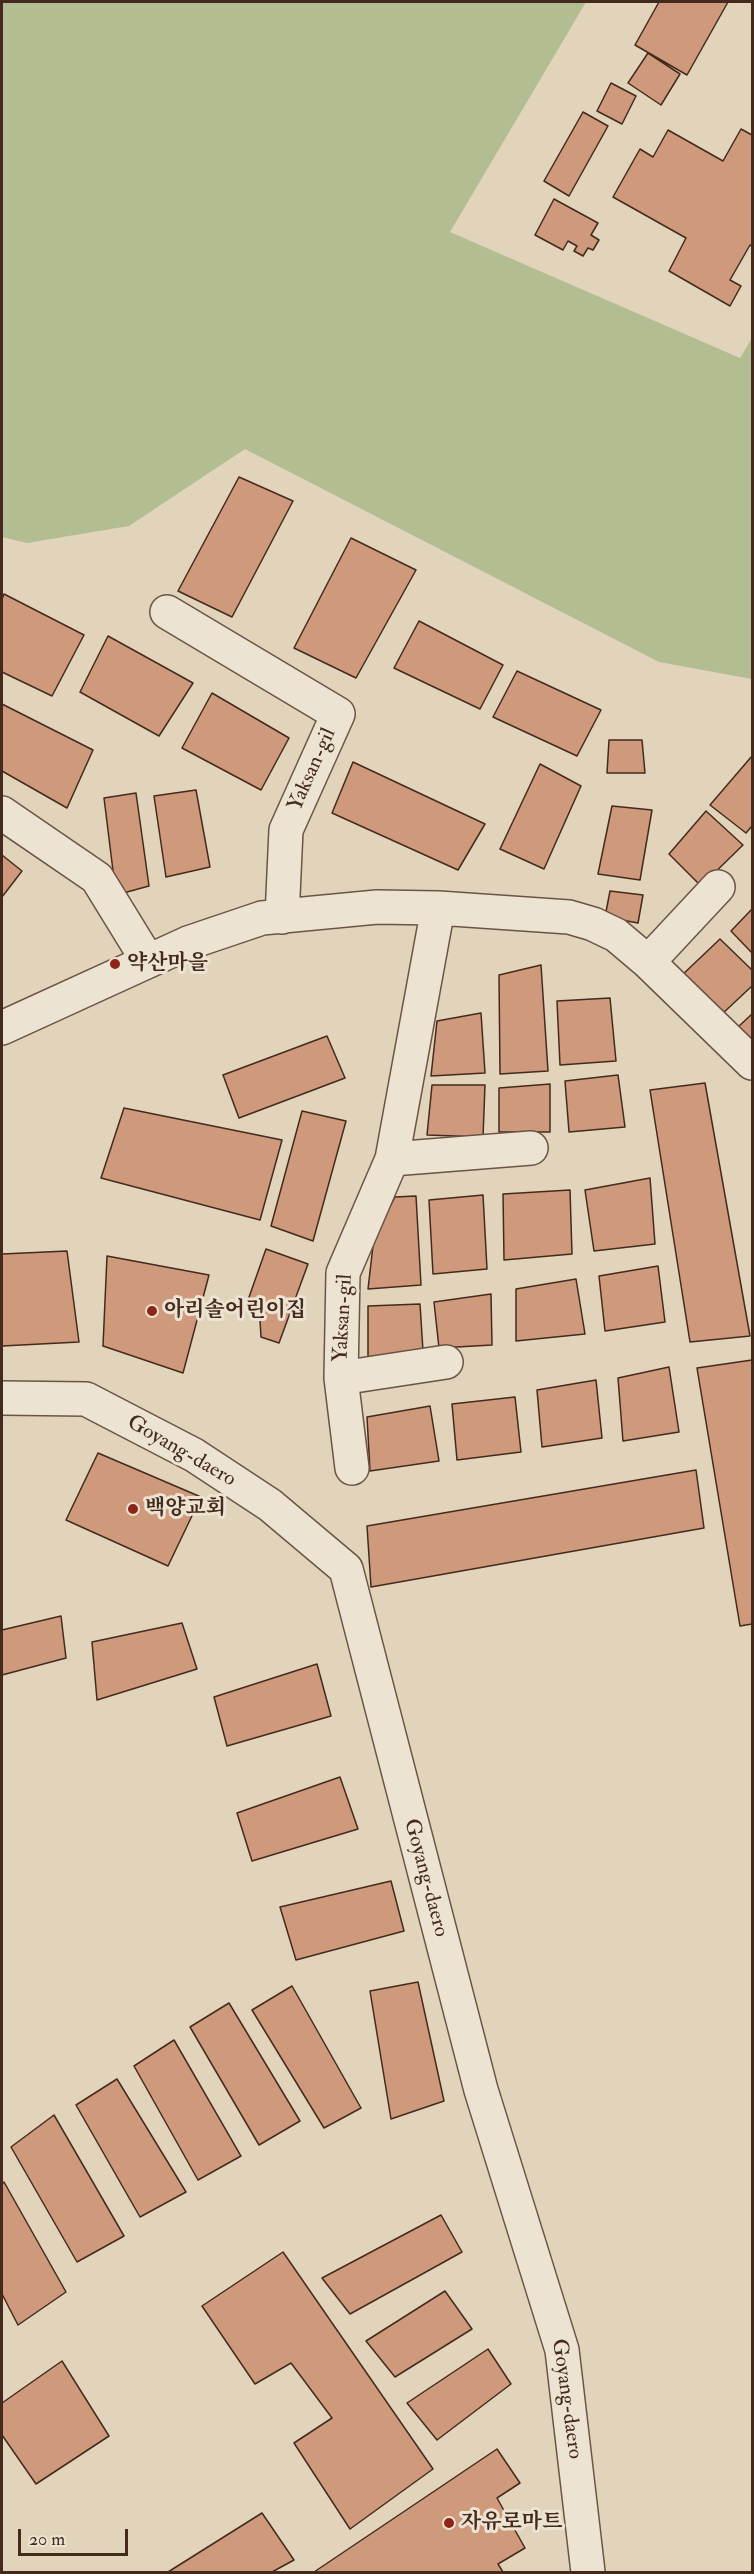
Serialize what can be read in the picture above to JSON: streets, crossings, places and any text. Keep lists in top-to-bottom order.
{
  "streets": {
    "street": ["Yaksan-gil", "Goyang-daero"]
  },
  "places": [
    "약산마을",
    "아리솔어린이집",
    "백양교회",
    "자유로마트"
  ],
  "scale_bar": "20 m"
}
